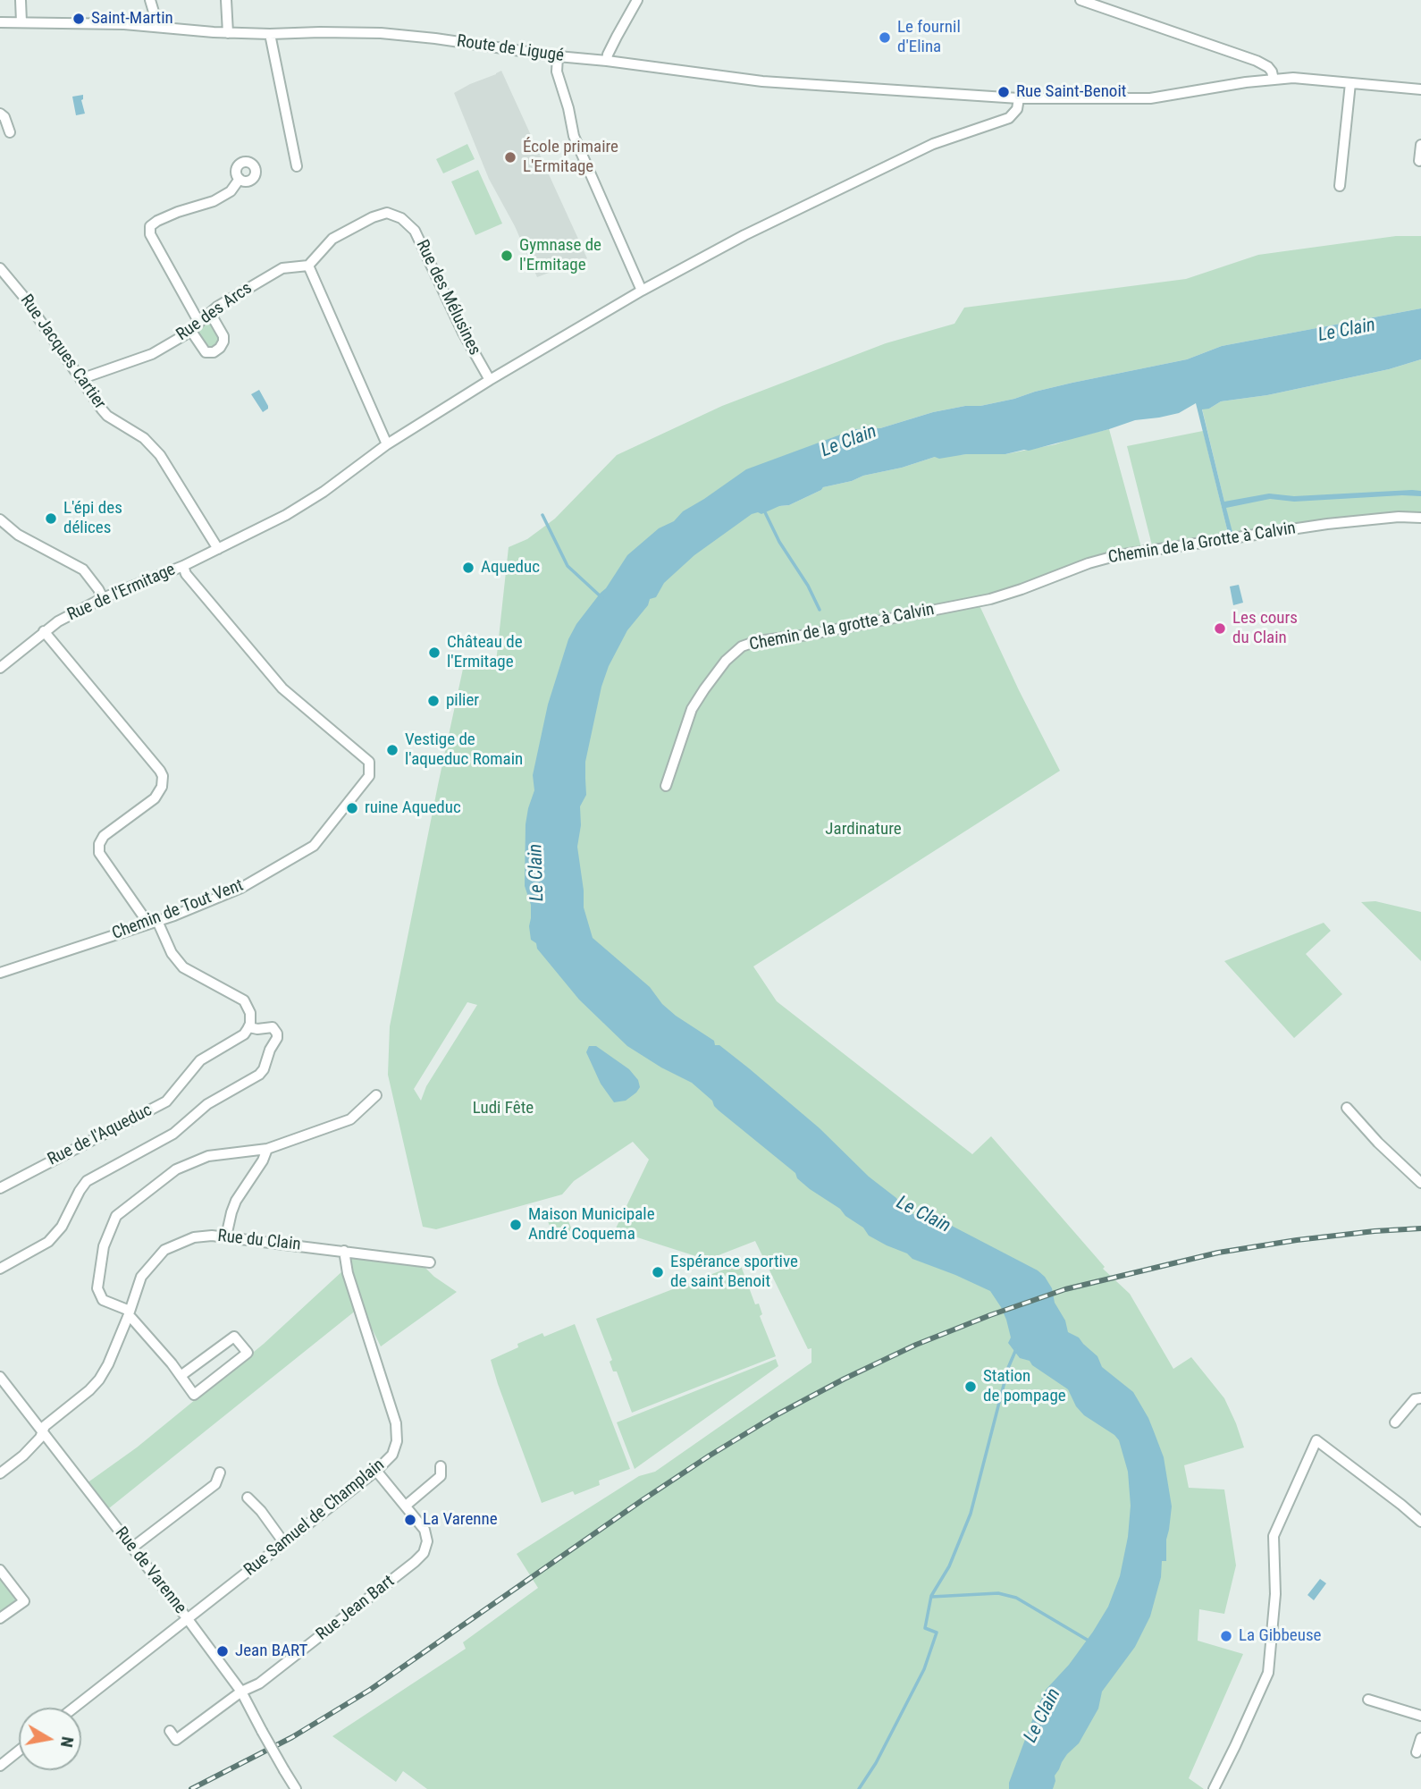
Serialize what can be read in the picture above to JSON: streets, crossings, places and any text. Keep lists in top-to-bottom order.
{
  "streets": {
    "street": [
      "Route de Ligugé",
      "Rue des Mélusines",
      "Rue des Arcs",
      "Rue Jacques Cartier",
      "Chemin de la Grotte à Calvin",
      "Rue de l'Ermitage",
      "Chemin de la grotte à Calvin",
      "Chemin de Tout Vent",
      "Rue de l'Aqueduc",
      "Rue du Clain",
      "Rue Samuel de Champlain",
      "Rue de Varenne",
      "Rue Jean Bart"
    ]
  },
  "crossings": [
    ["Route de Ligugé", "Rue de l'Ermitage"],
    ["Rue des Mélusines", "Rue des Arcs"],
    ["Rue des Mélusines", "Rue de l'Ermitage"],
    ["Rue des Arcs", "Rue Jacques Cartier"],
    ["Rue Jacques Cartier", "Rue de l'Ermitage"],
    ["Chemin de la Grotte à Calvin", "Chemin de la grotte à Calvin"],
    ["Rue de l'Ermitage", "Chemin de Tout Vent"],
    ["Rue du Clain", "Rue Samuel de Champlain"],
    ["Rue du Clain", "Rue de Varenne"],
    ["Rue Samuel de Champlain", "Rue de Varenne"],
    ["Rue Samuel de Champlain", "Rue Jean Bart"],
    ["Rue de Varenne", "Rue Jean Bart"]
  ],
  "water": ["Le Clain"],
  "parks": ["Jardinature", "Ludi Fête"],
  "places": [
    "Saint-Martin",
    "Le fournil d'Elina",
    "Rue Saint-Benoit",
    "École primaire L'Ermitage",
    "Gymnase de l'Ermitage",
    "L'épi des délices",
    "Aqueduc",
    "Les cours du Clain",
    "Château de l'Ermitage",
    "pilier",
    "Vestige de l'aqueduc Romain",
    "ruine Aqueduc",
    "Maison Municipale André Coquema",
    "Espérance sportive de saint Benoit",
    "Station de pompage",
    "La Varenne",
    "La Gibbeuse",
    "Jean BART"
  ],
  "north": "right"
}
